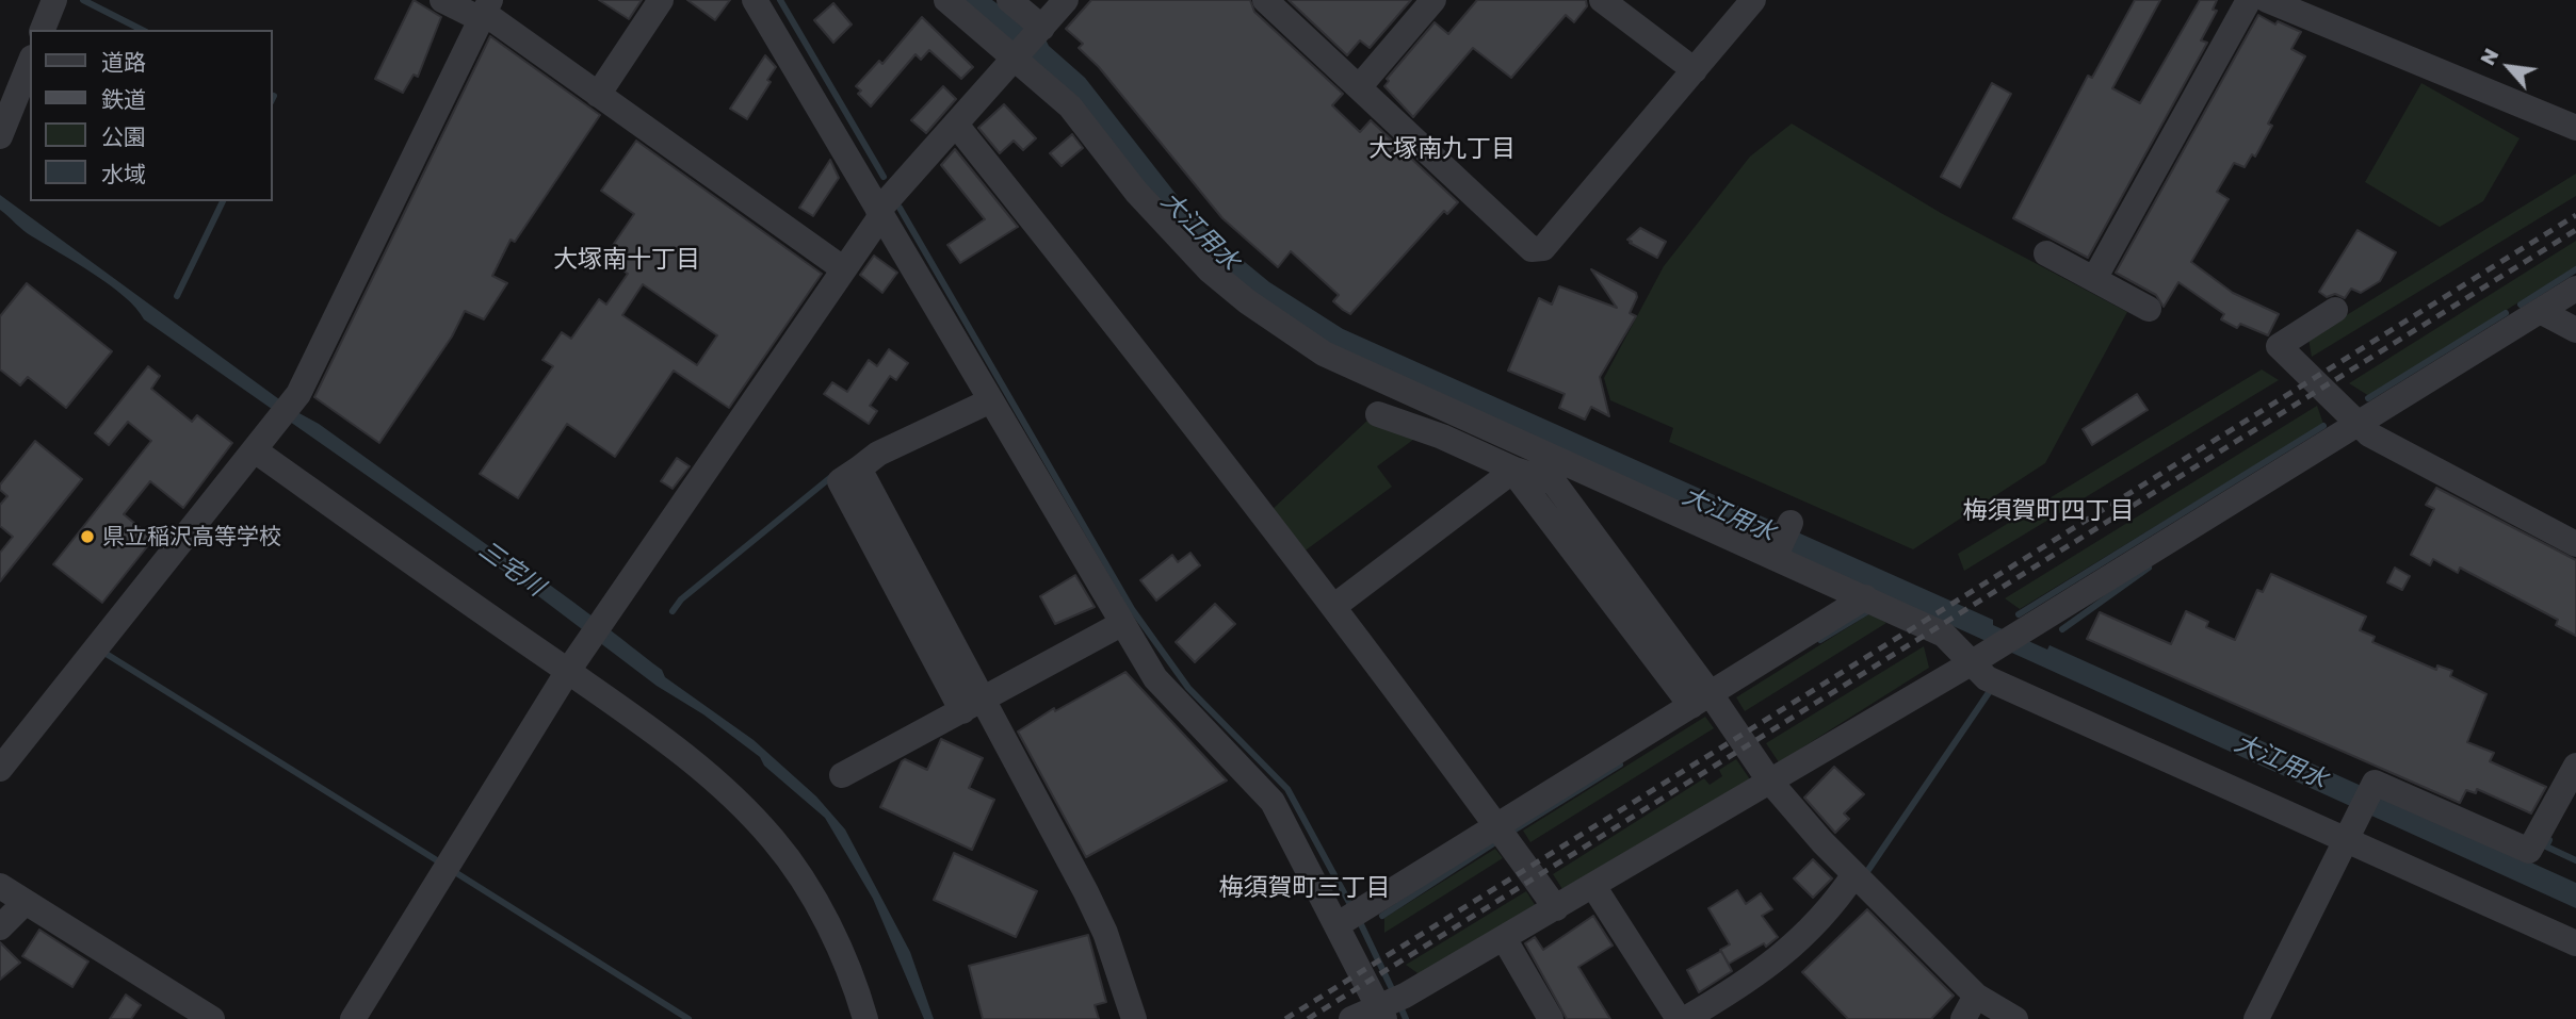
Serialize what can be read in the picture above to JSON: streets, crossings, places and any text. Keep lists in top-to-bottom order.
{
  "districts": [
    "大塚南九丁目",
    "大塚南十丁目",
    "梅須賀町四丁目",
    "梅須賀町三丁目"
  ],
  "water": ["大江用水", "三宅川"],
  "places": ["県立稲沢高等学校"],
  "legend": [
    "道路",
    "鉄道",
    "公園",
    "水域"
  ],
  "north": "top left"
}
